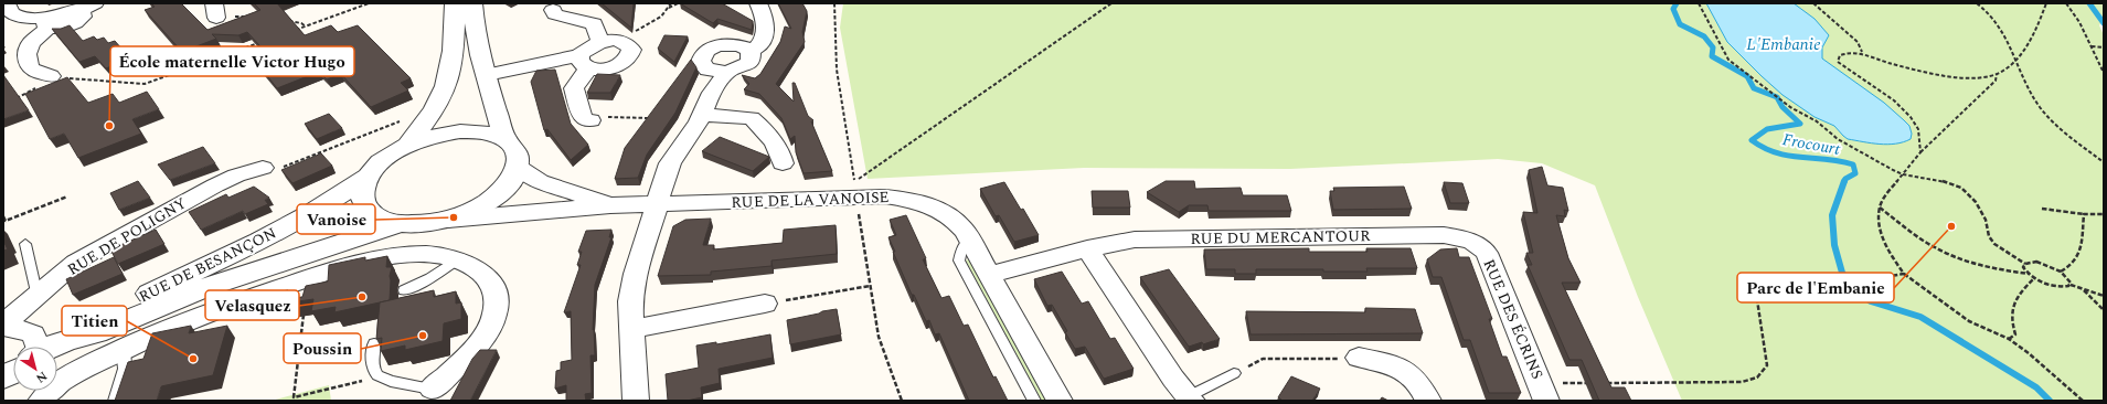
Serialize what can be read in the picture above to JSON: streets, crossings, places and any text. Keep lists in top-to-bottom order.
{
  "streets": {
    "street": [
      "RUE DE LA VANOISE",
      "RUE DE POLIGNY",
      "RUE DU MERCANTOUR",
      "RUE DE BESANÇON",
      "RUE DES ÉCRINS"
    ]
  },
  "crossings": [
    ["RUE DE LA VANOISE", "RUE DU MERCANTOUR"],
    ["RUE DU MERCANTOUR", "RUE DES ÉCRINS"]
  ],
  "water": ["L'Embanie", "Frocourt"],
  "places": [
    "École maternelle Victor Hugo",
    "Vanoise",
    "Parc de l'Embanie",
    "Velasquez",
    "Poussin",
    "Titien"
  ],
  "north": "bottom right"
}
